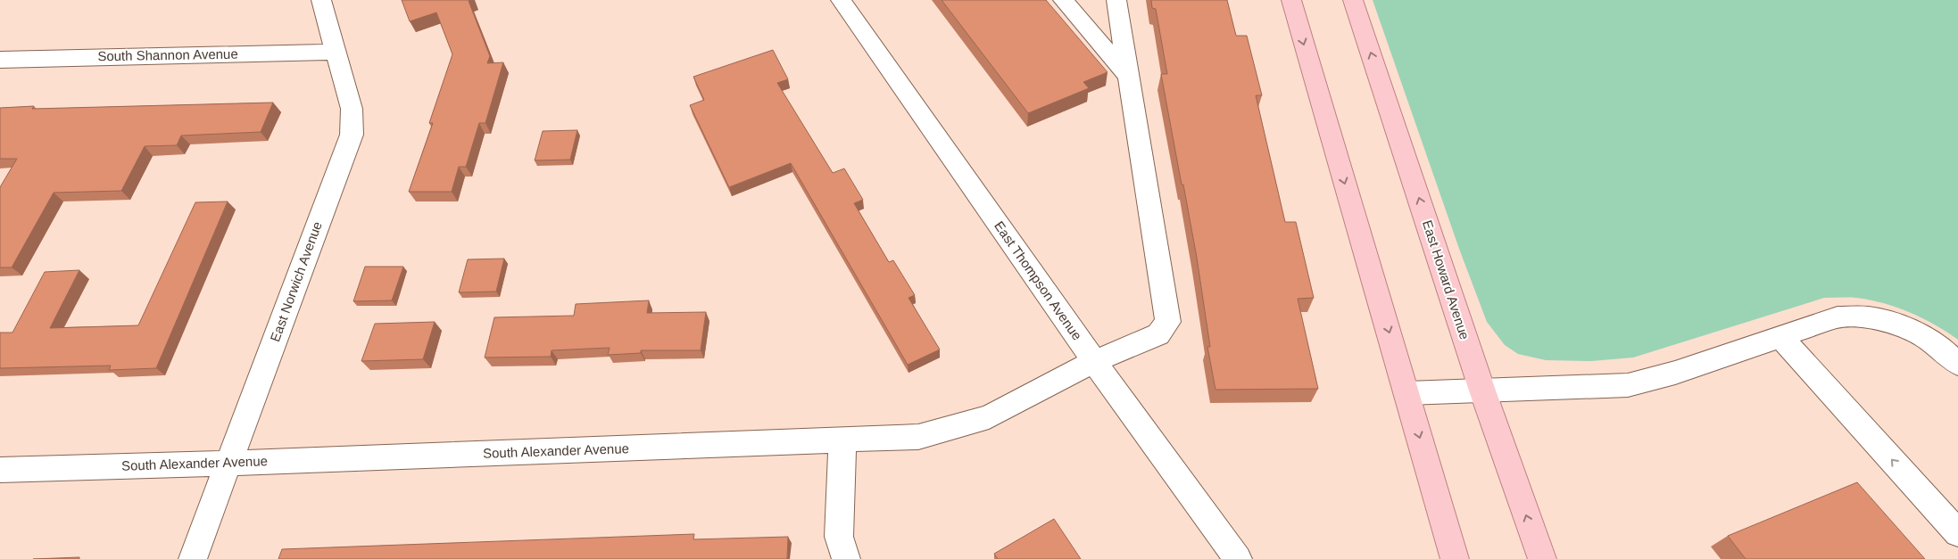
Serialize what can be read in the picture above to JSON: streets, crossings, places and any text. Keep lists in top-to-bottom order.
{
  "streets": {
    "main road": ["East Howard Avenue"],
    "street": [
      "South Shannon Avenue",
      "East Thompson Avenue",
      "East Norwich Avenue",
      "South Alexander Avenue"
    ]
  },
  "crossings": [
    ["South Shannon Avenue", "East Norwich Avenue"],
    ["East Thompson Avenue", "South Alexander Avenue"],
    ["East Norwich Avenue", "South Alexander Avenue"]
  ]
}
